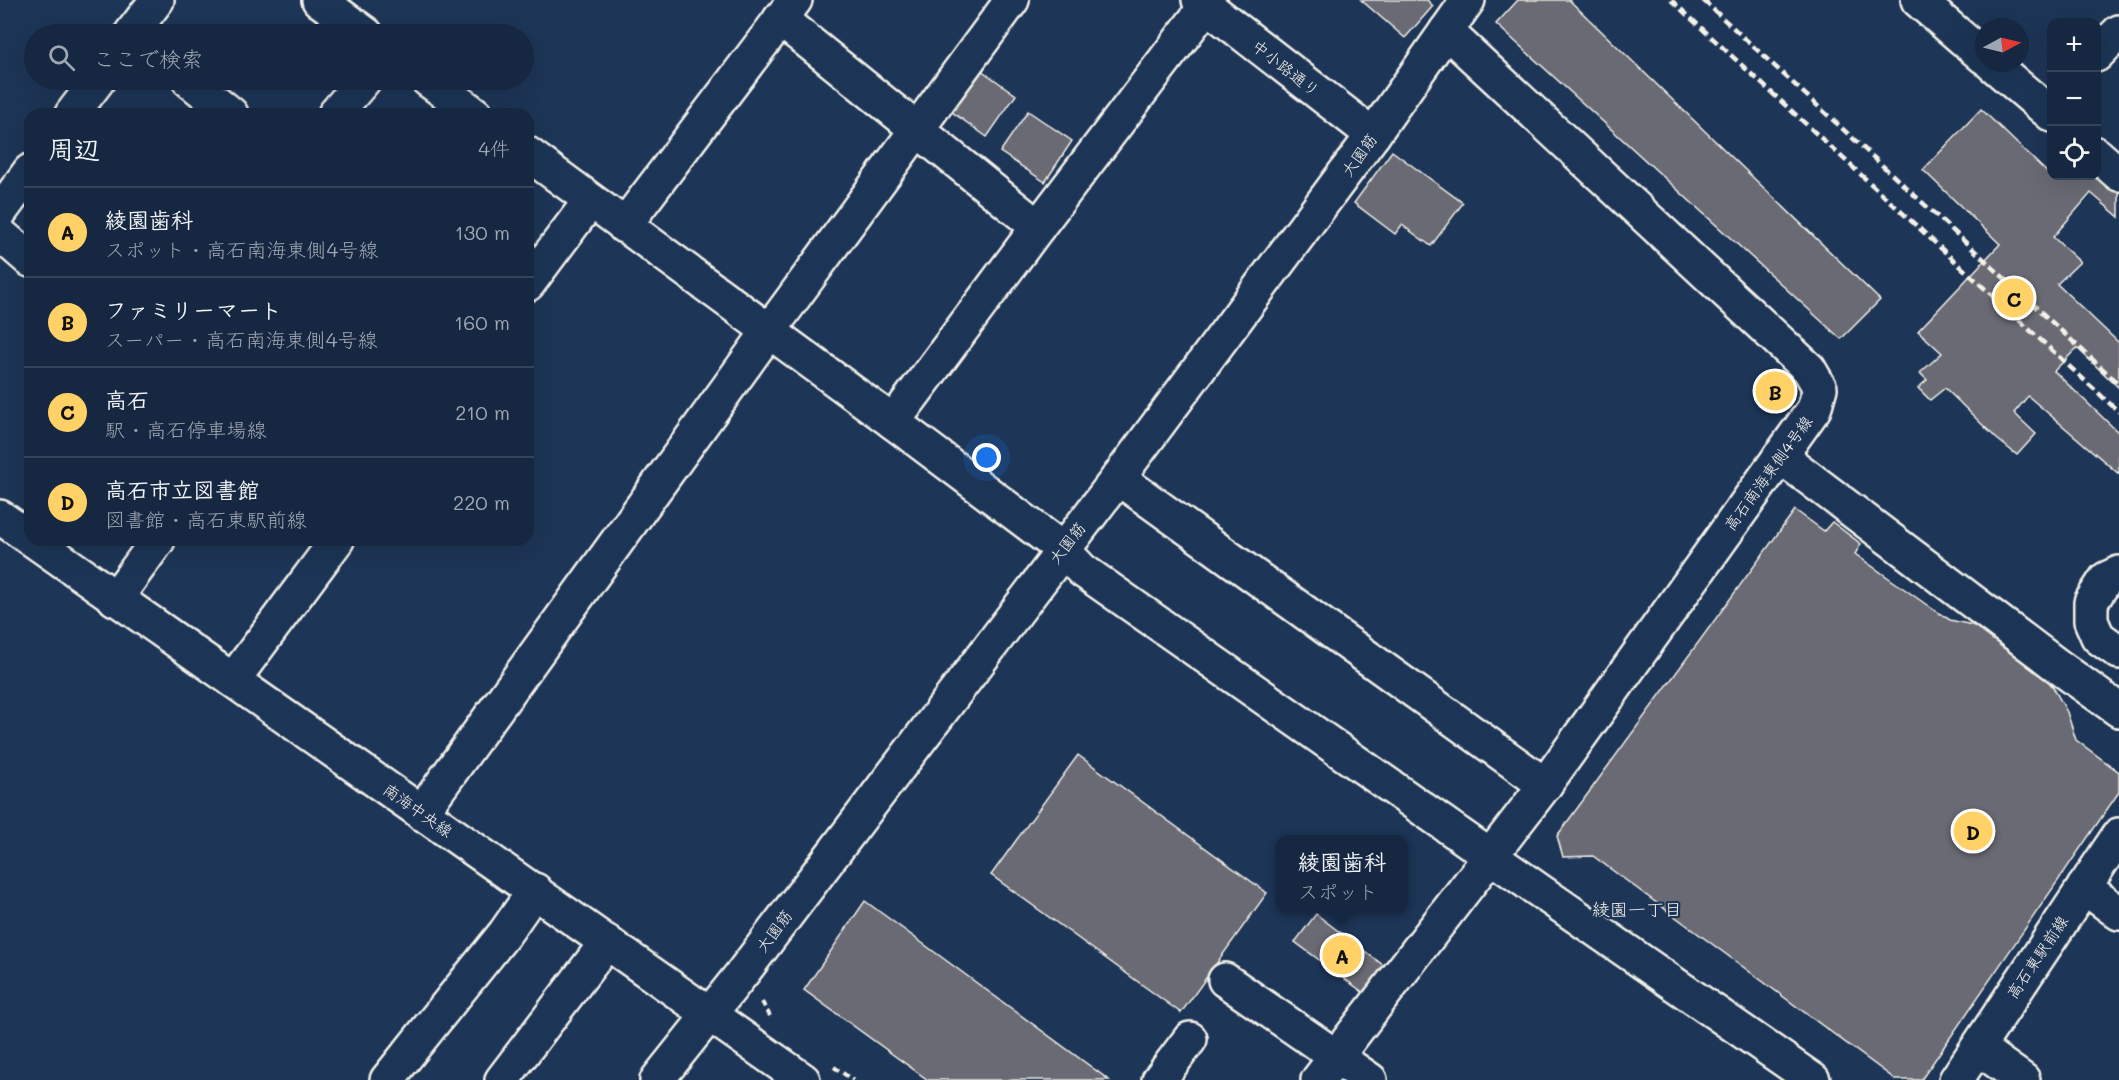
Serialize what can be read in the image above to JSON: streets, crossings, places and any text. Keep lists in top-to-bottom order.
{
  "streets": {
    "street": [
      "中小路通り",
      "大園筋",
      "高石南海東側4号線",
      "南海中央線",
      "高石東駅前線"
    ]
  },
  "crossings": [
    ["中小路通り", "大園筋"],
    ["大園筋", "高石南海東側4号線"],
    ["大園筋", "南海中央線"]
  ],
  "districts": ["綾園一丁目"],
  "north": "right",
  "page": {
    "map_buttons": ["+", "−"],
    "search": "ここで検索",
    "heading": ["周辺", "4件"],
    "list": [
      {
        "mark": "A",
        "name": "綾園歯科",
        "note": "スポット · 高石南海東側4号線",
        "value": "130 m"
      },
      {
        "mark": "B",
        "name": "ファミリーマート",
        "note": "スーパー · 高石南海東側4号線",
        "value": "160 m"
      },
      {
        "mark": "C",
        "name": "高石",
        "note": "駅 · 高石停車場線",
        "value": "210 m"
      },
      {
        "mark": "D",
        "name": "高石市立図書館",
        "note": "図書館 · 高石東駅前線",
        "value": "220 m"
      }
    ],
    "pins": [
      "C",
      "B",
      "D",
      "A"
    ],
    "popup": ["綾園歯科", "スポット"]
  }
}
